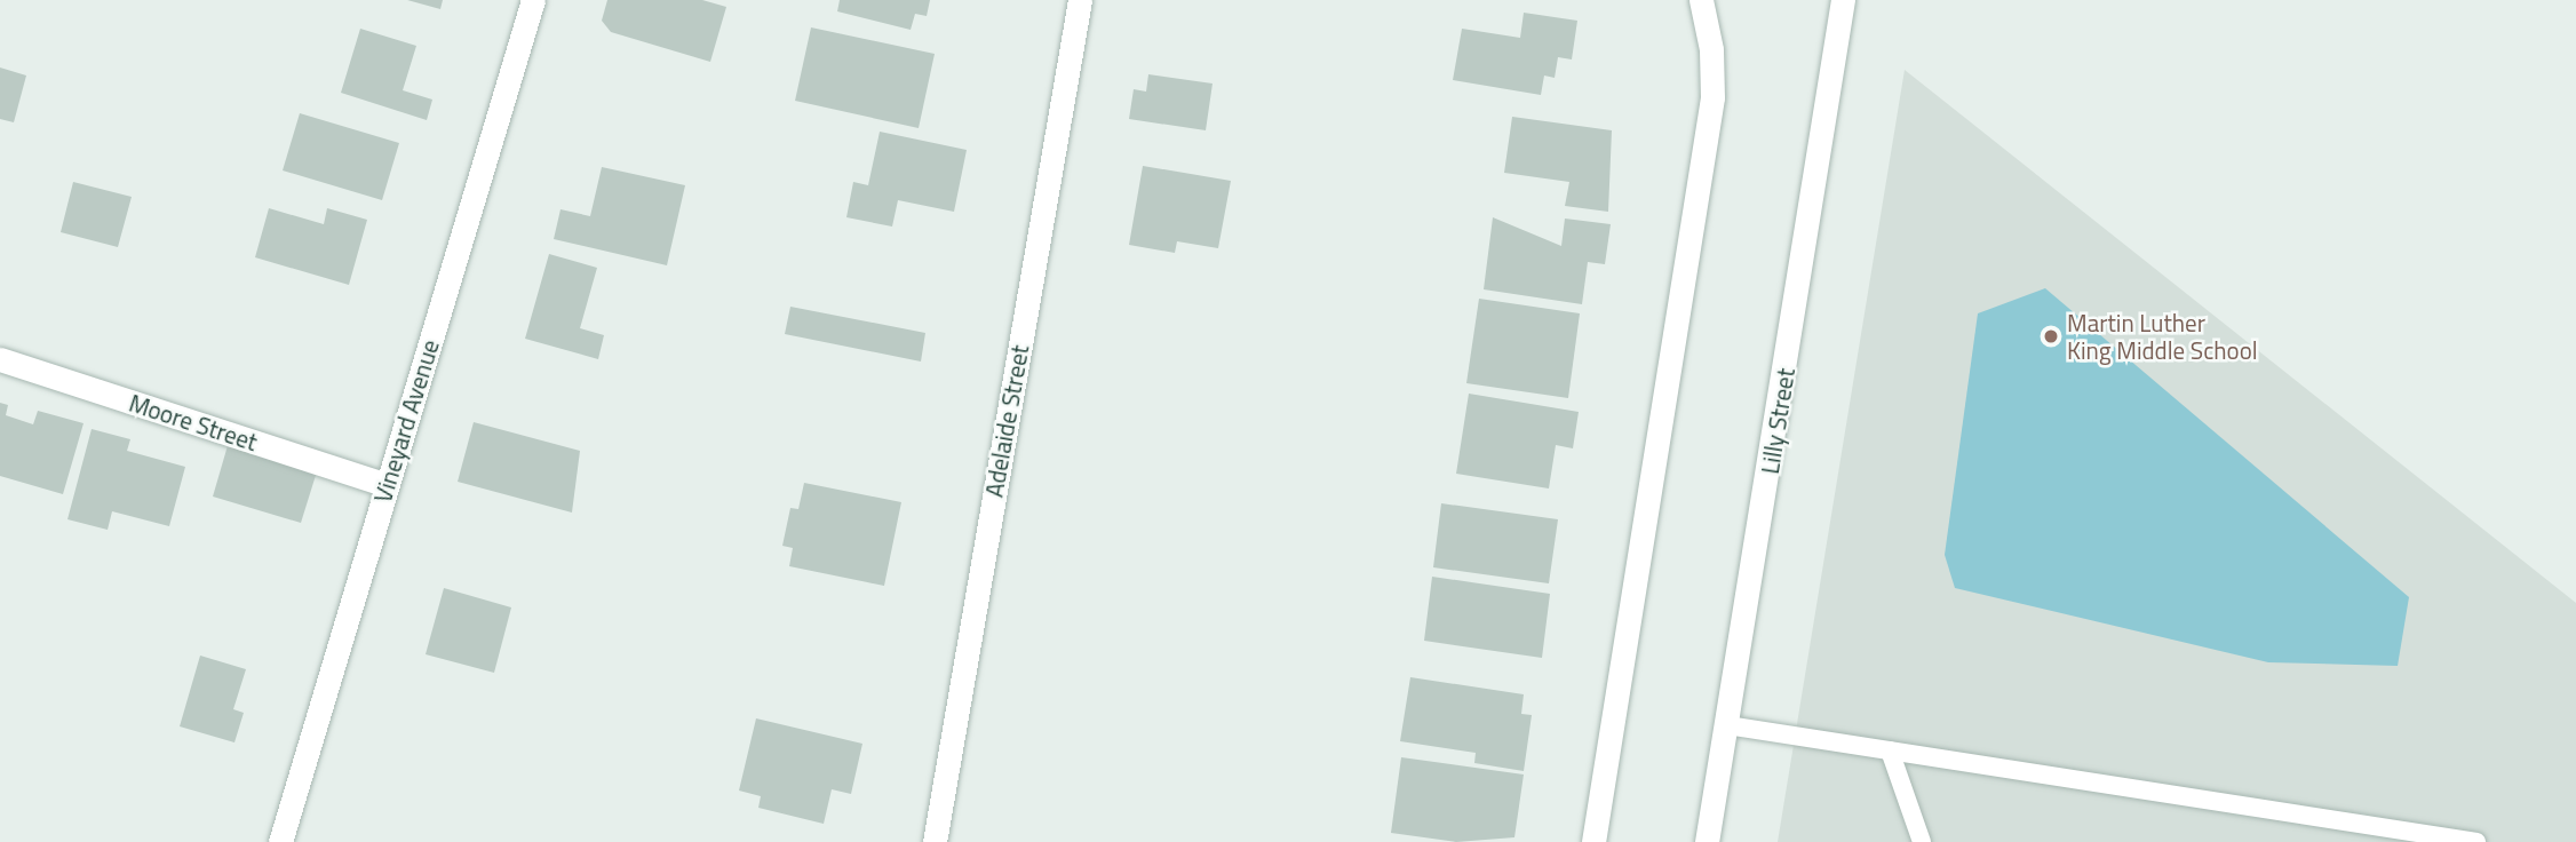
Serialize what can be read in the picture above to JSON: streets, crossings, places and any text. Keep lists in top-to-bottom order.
{
  "streets": {
    "street": [
      "Vineyard Avenue",
      "Adelaide Street",
      "Lilly Street",
      "Moore Street"
    ]
  },
  "crossings": [
    ["Vineyard Avenue", "Moore Street"]
  ],
  "places": ["Martin Luther King Middle School"]
}
